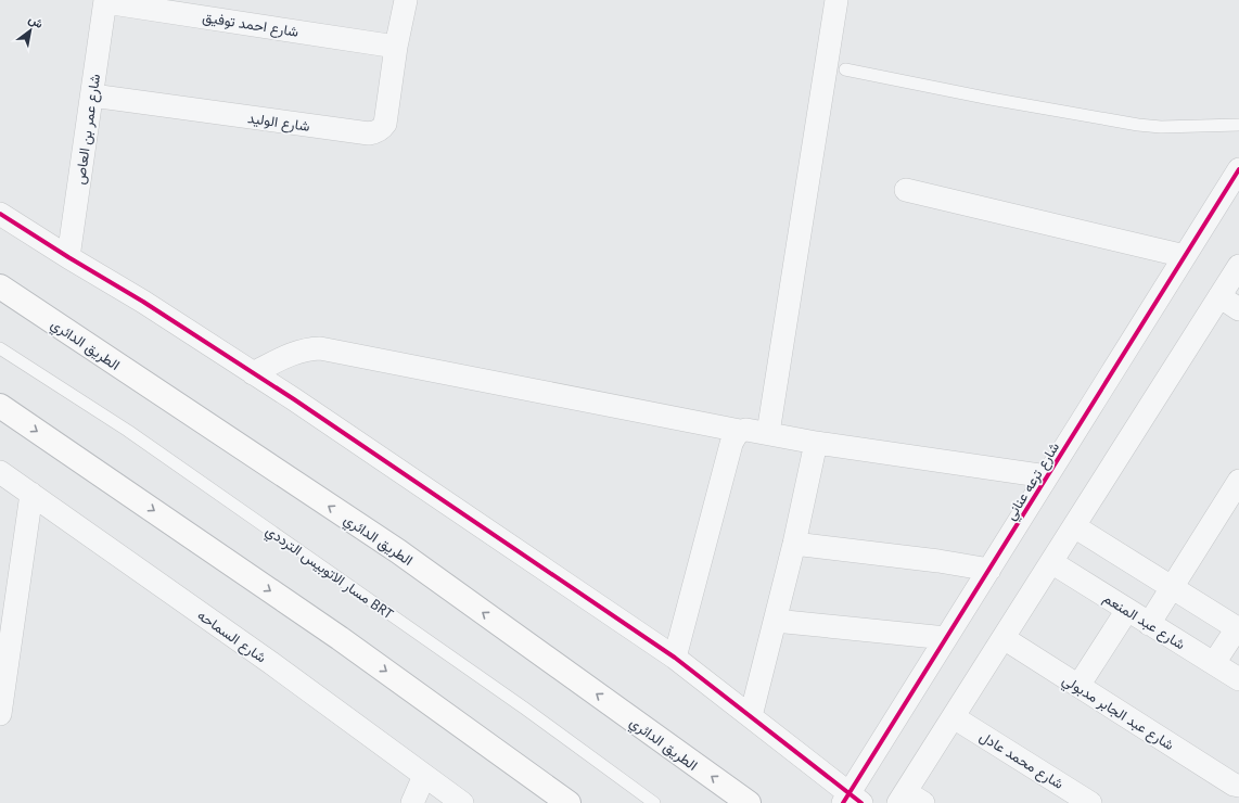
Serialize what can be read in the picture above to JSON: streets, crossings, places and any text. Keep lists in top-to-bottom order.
{
  "streets": {
    "highway": ["الطريق الدائري"],
    "street": [
      "شارع احمد توفيق",
      "شارع الوليد",
      "شارع عمر بن العاص",
      "شارع ترعه عناني",
      "شارع عبد المنعم",
      "شارع السماحه",
      "شارع عبد الجابر مدبولي",
      "شارع محمد عادل"
    ],
    "lane": ["مسار الاتوبيس الترددي BRT"]
  },
  "crossings": [
    ["شارع احمد توفيق", "شارع الوليد"],
    ["شارع احمد توفيق", "شارع عمر بن العاص"],
    ["شارع الوليد", "شارع عمر بن العاص"]
  ],
  "north": "top right"
}
